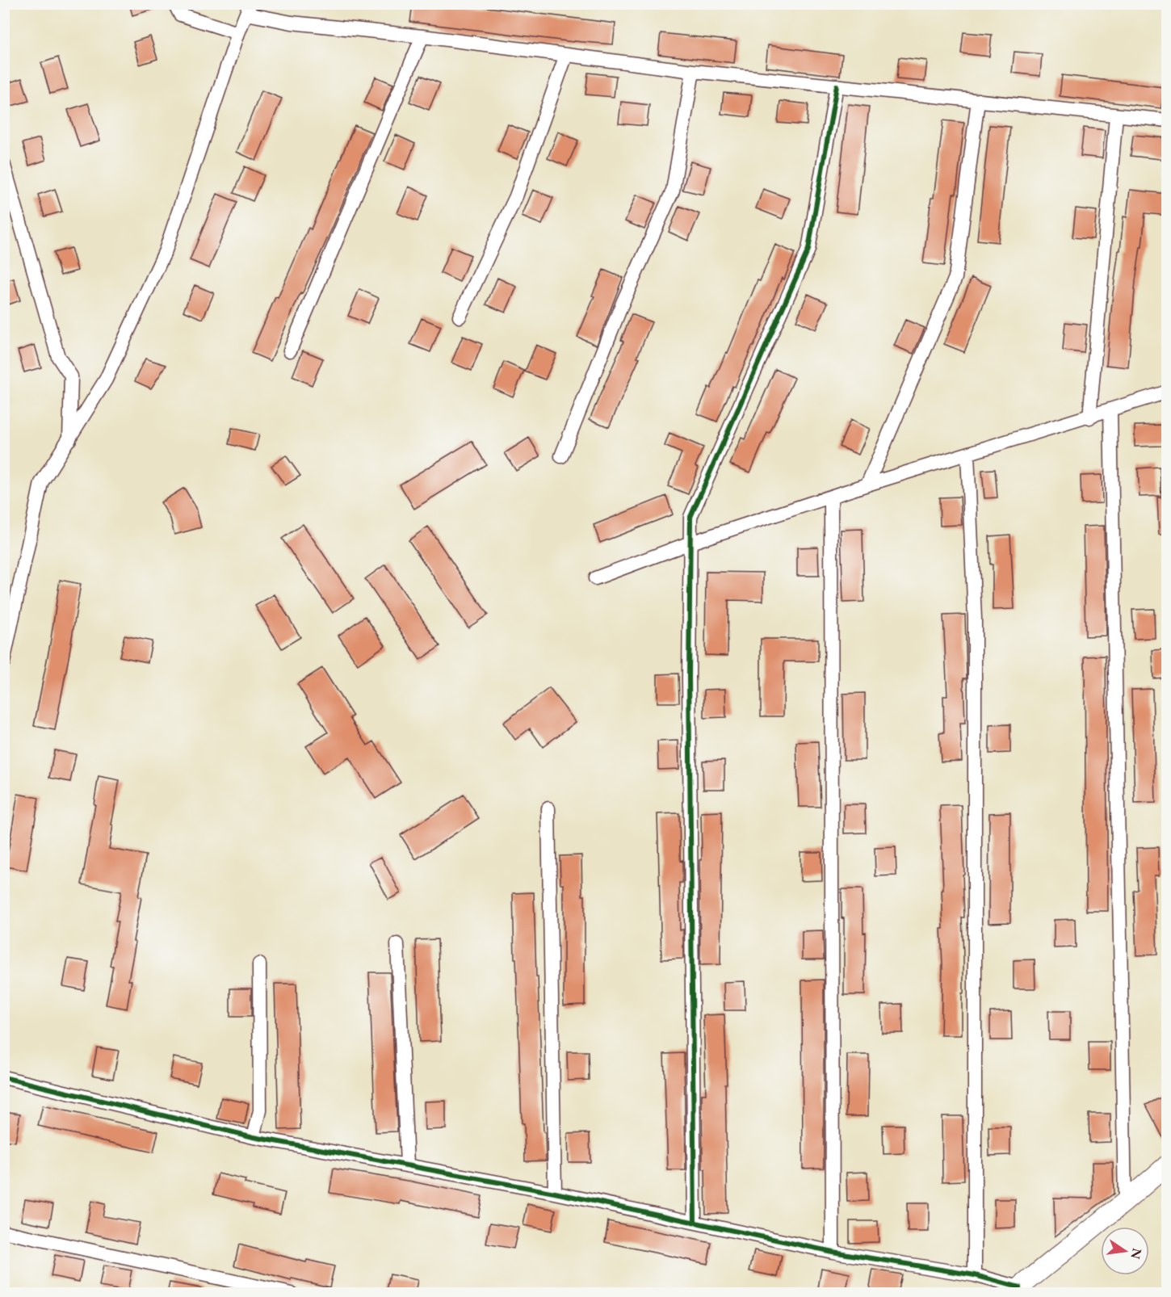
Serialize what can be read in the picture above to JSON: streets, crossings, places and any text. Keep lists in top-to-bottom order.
{
  "north": "right"
}
